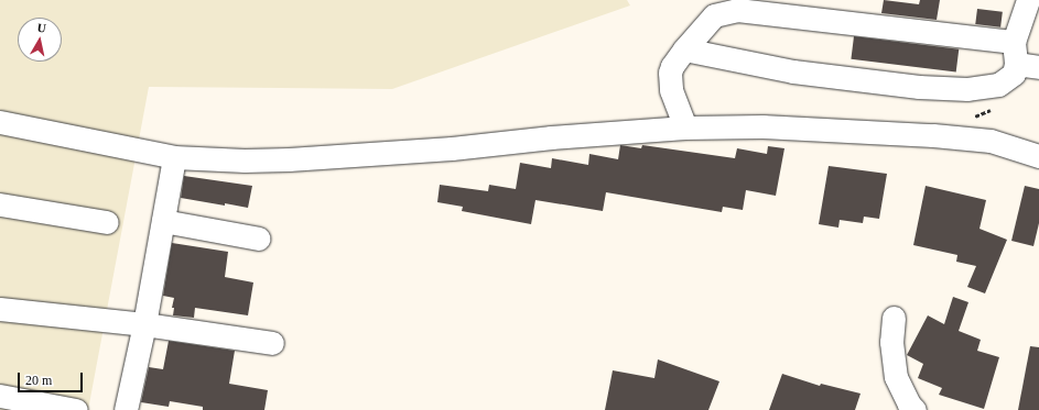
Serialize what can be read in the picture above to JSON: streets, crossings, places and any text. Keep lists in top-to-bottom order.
{
  "scale_bar": "20 m",
  "north": "top"
}
